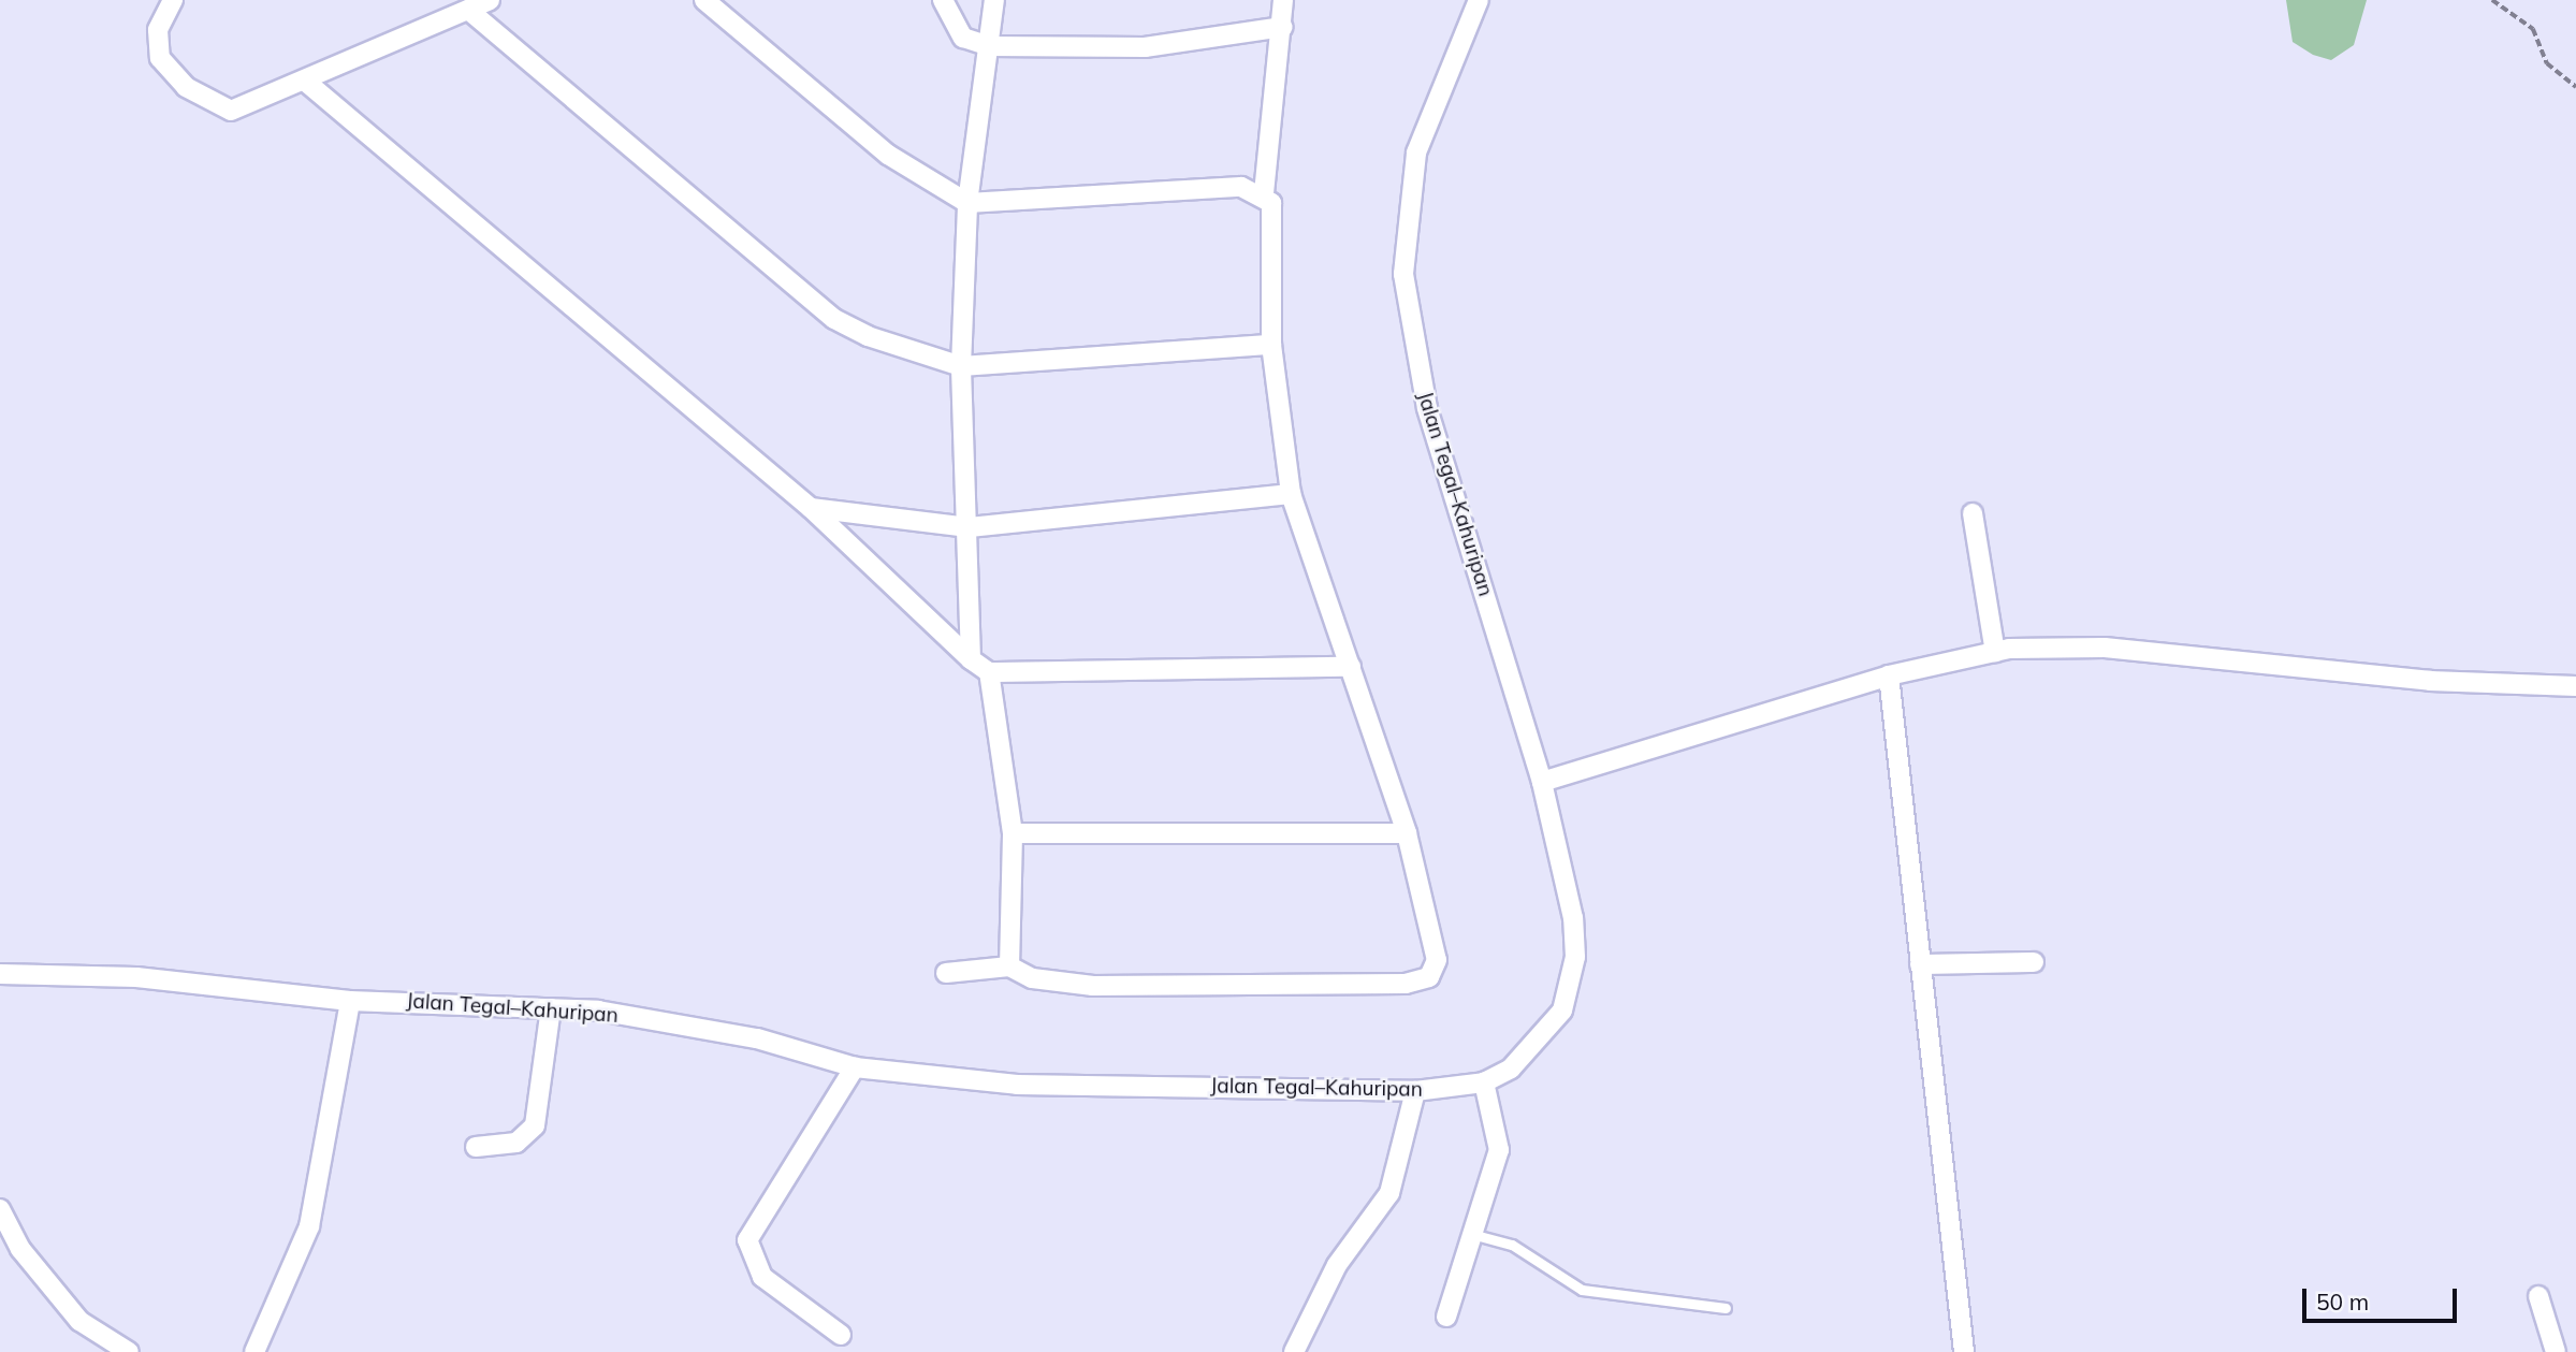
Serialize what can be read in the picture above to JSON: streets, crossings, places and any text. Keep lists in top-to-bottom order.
{
  "streets": {
    "street": ["Jalan Tegal–Kahuripan"]
  },
  "scale_bar": "50 m"
}
